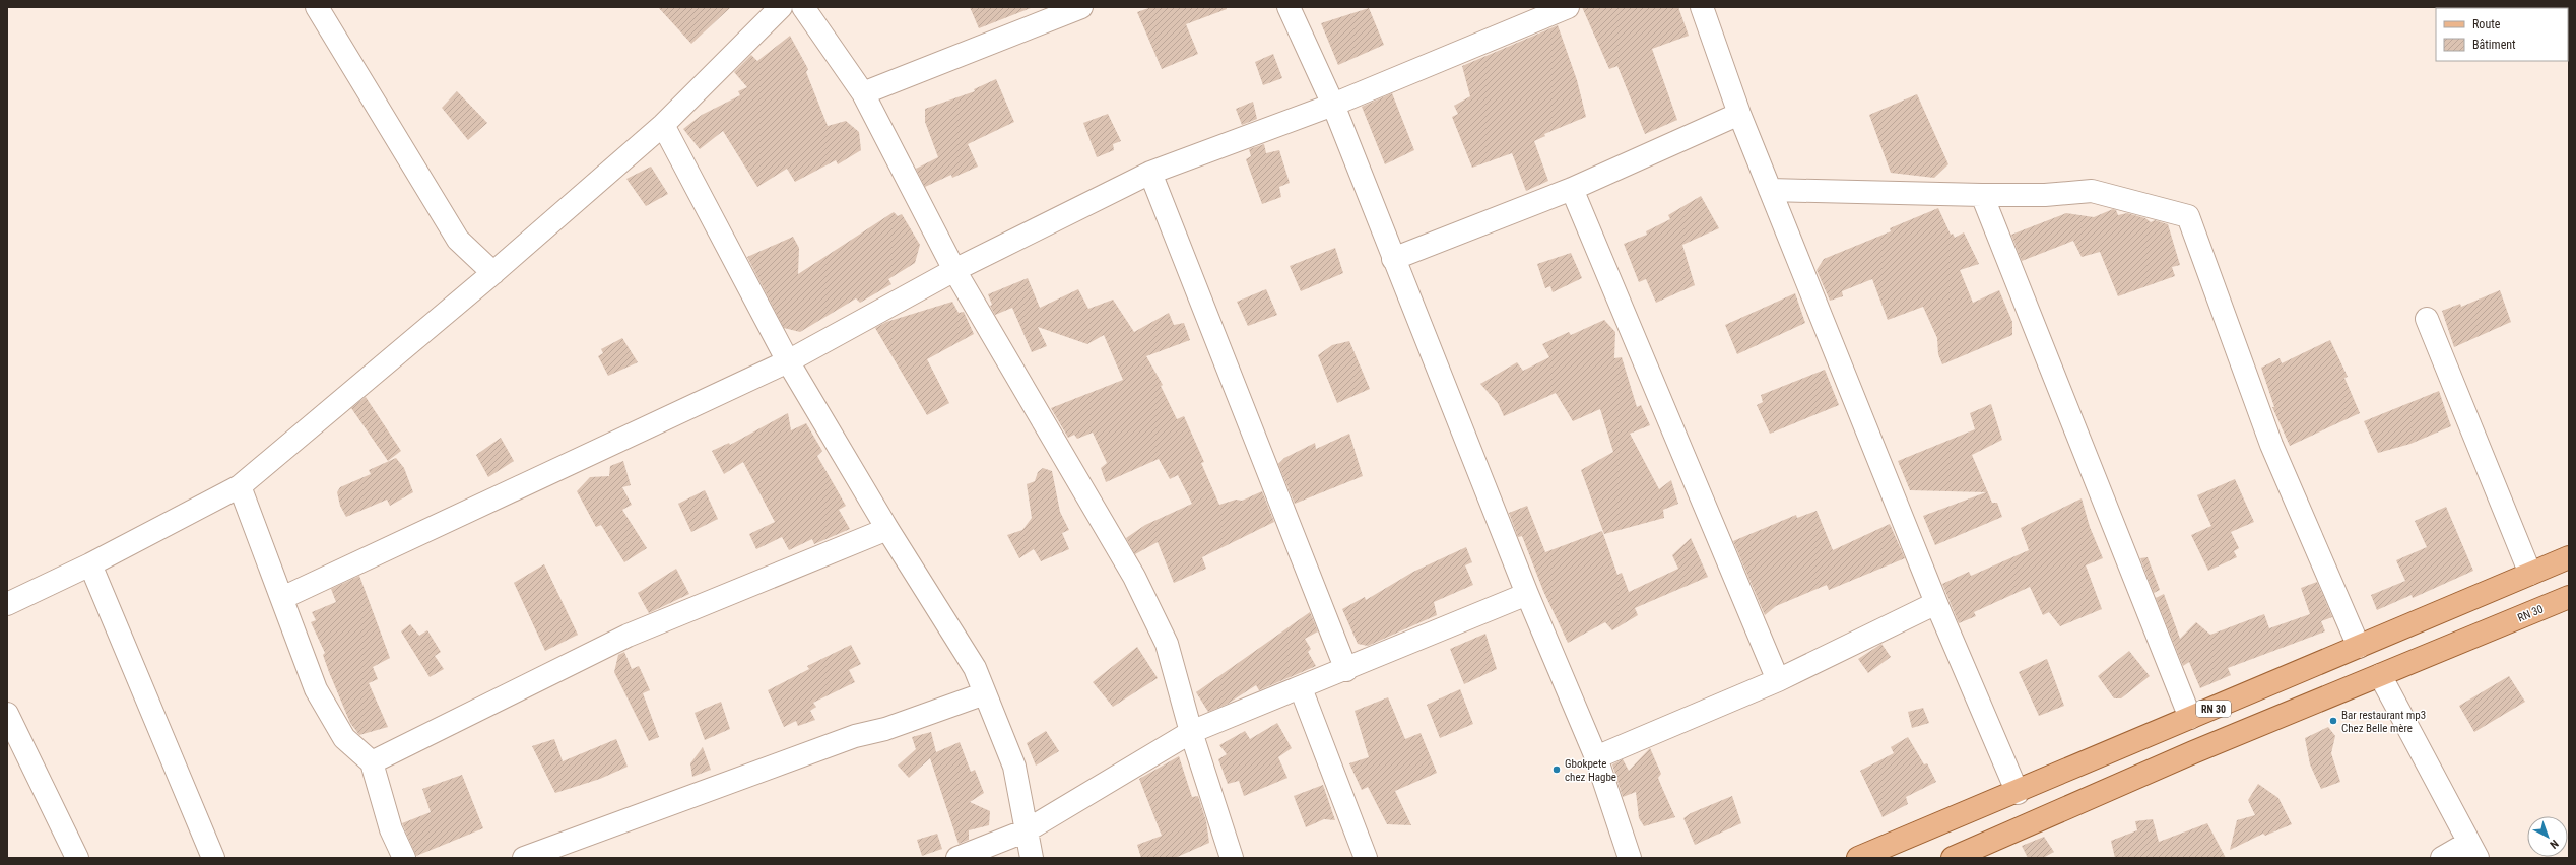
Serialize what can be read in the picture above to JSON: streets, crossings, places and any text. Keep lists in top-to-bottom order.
{
  "streets": {
    "main road": ["RN 30"]
  },
  "places": ["Bar restaurant mp3 Chez Belle mère", "Gbokpete chez Hagbe"],
  "legend": ["Route", "Bâtiment"],
  "north": "bottom right"
}
